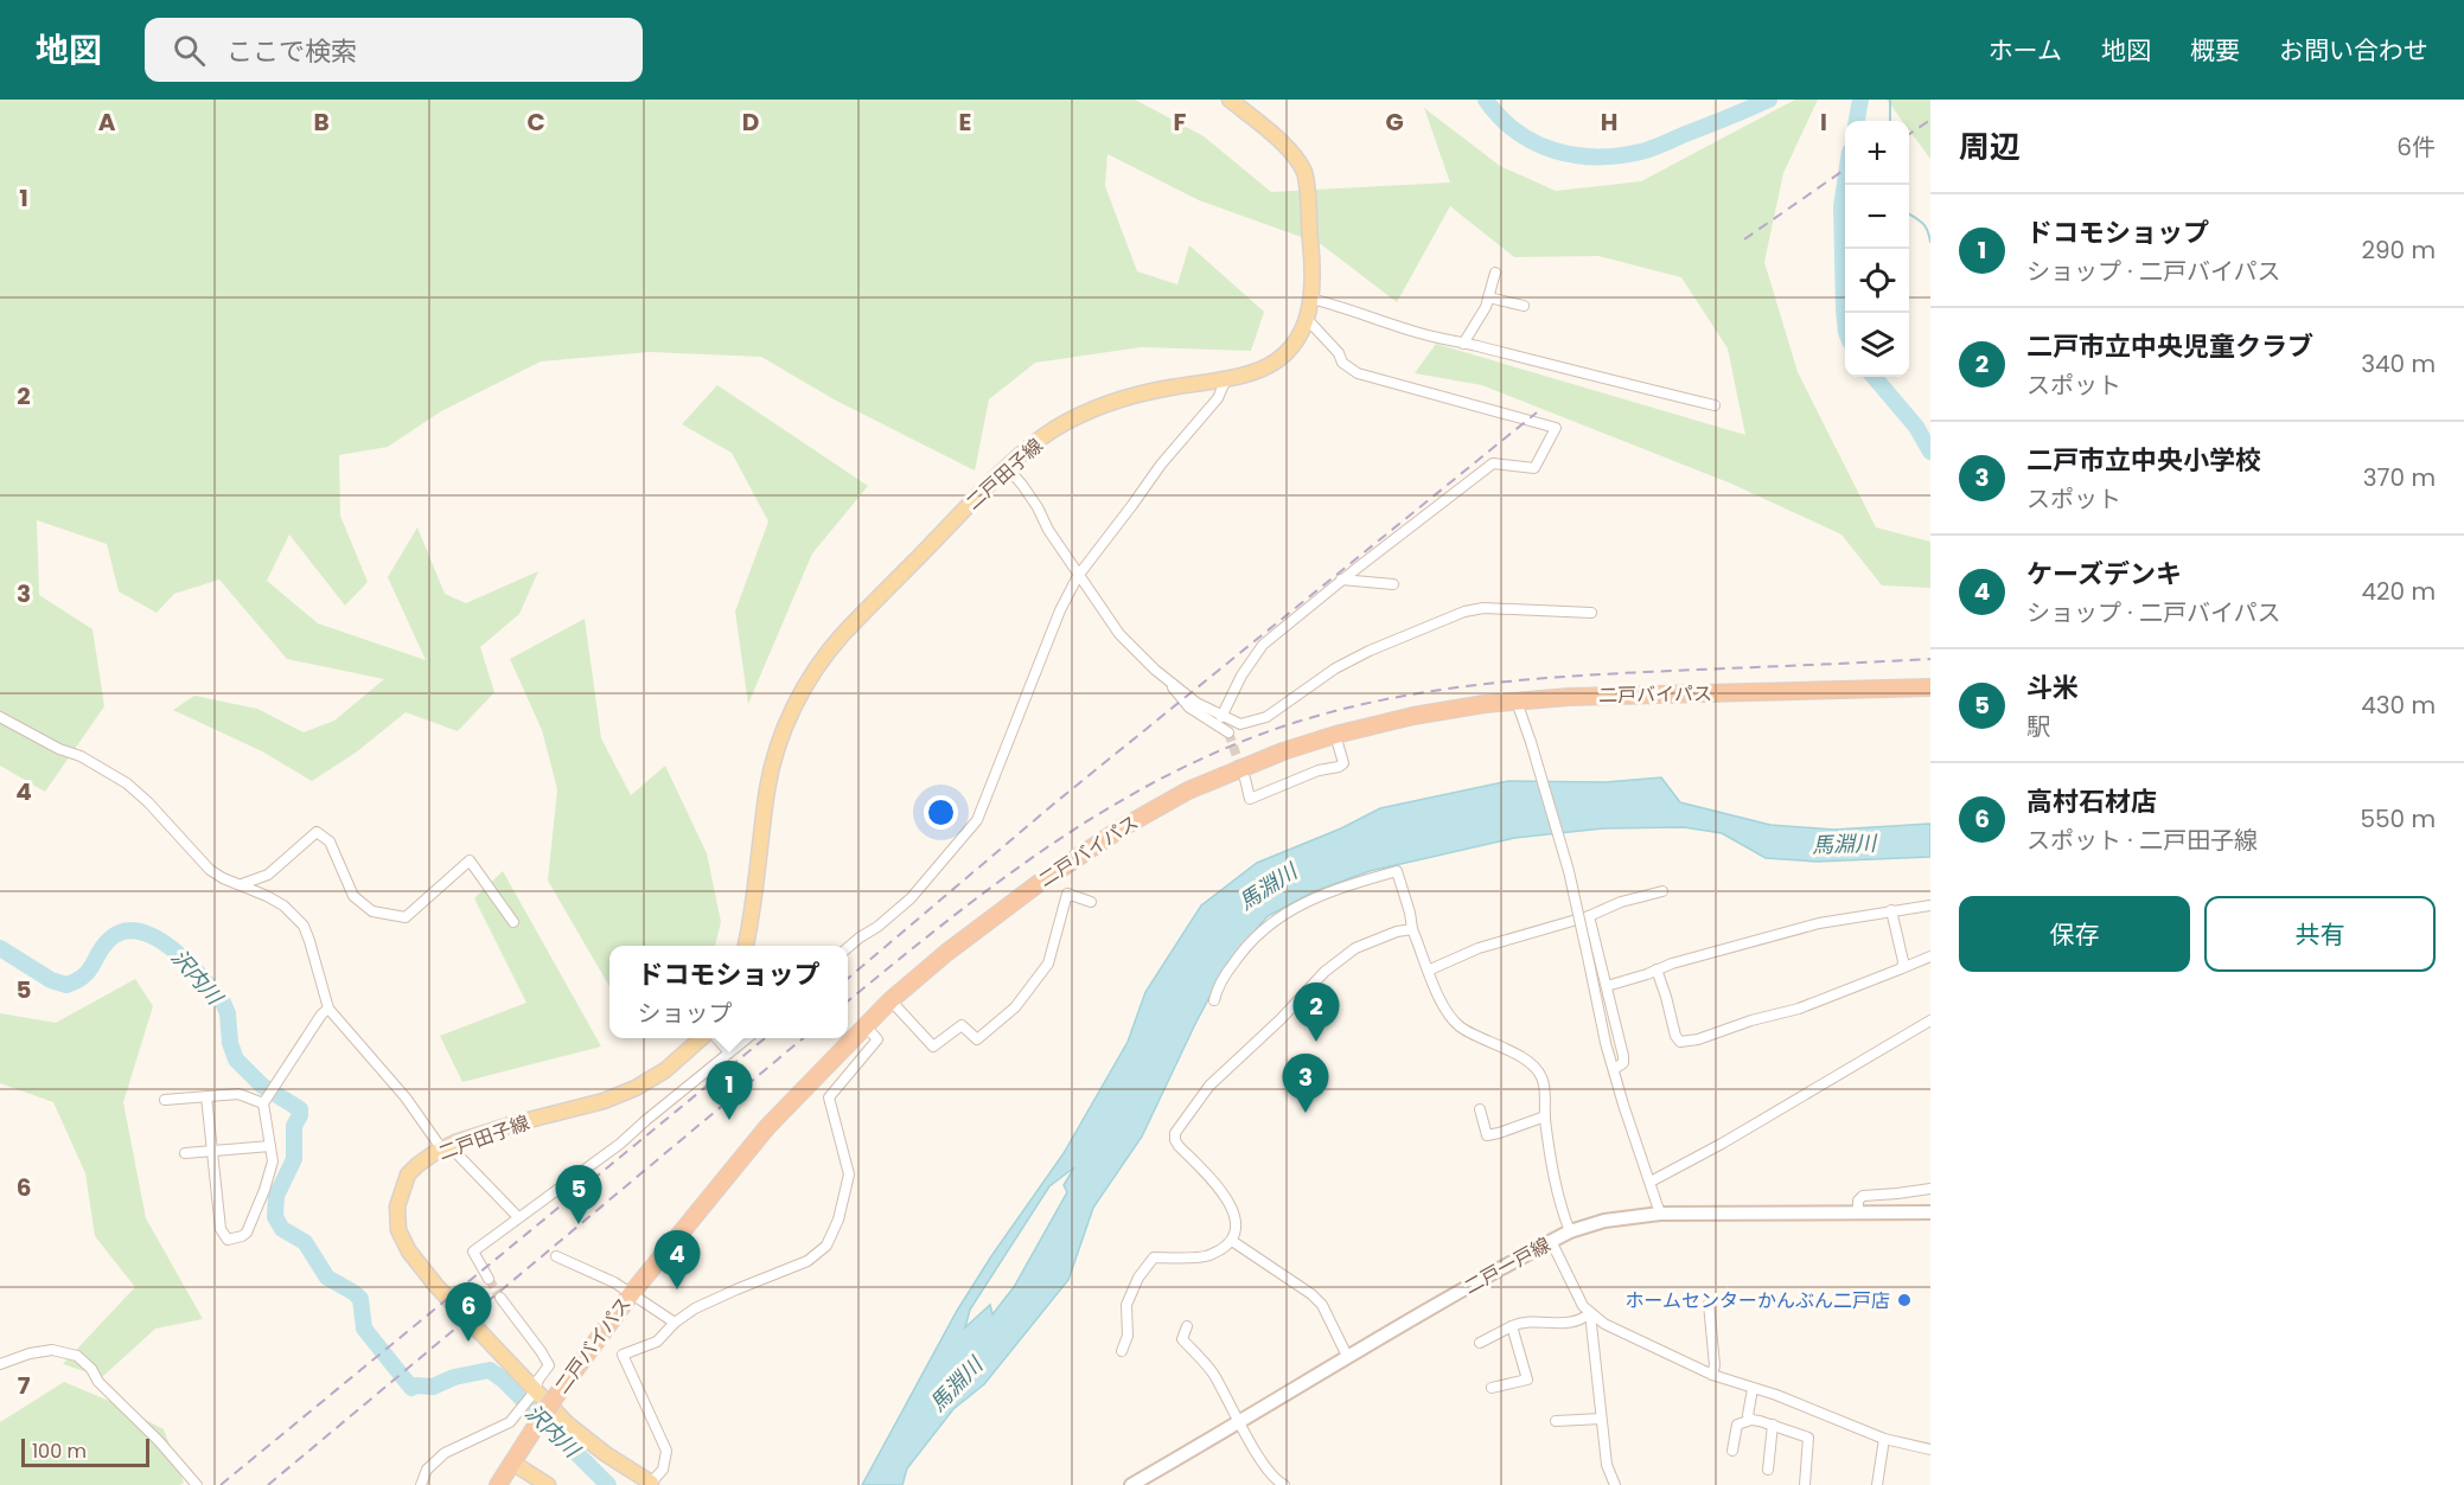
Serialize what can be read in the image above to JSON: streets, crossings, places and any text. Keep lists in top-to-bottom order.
{
  "streets": {
    "highway": ["二戸バイパス"],
    "main road": ["二戸田子線", "二戸一戸線"]
  },
  "water": ["馬淵川", "沢内川"],
  "places": ["ホームセンターかんぶん二戸店"],
  "scale_bar": "100 m",
  "page": {
    "header": "地図",
    "search": "ここで検索",
    "nav": [
      "ホーム",
      "地図",
      "概要",
      "お問い合わせ"
    ],
    "heading": ["周辺", "6件"],
    "map_buttons": ["+", "−"],
    "list": [
      {
        "mark": "1",
        "name": "ドコモショップ",
        "note": "ショップ · 二戸バイパス",
        "value": "290 m"
      },
      {
        "mark": "2",
        "name": "二戸市立中央児童クラブ",
        "note": "スポット",
        "value": "340 m"
      },
      {
        "mark": "3",
        "name": "二戸市立中央小学校",
        "note": "スポット",
        "value": "370 m"
      },
      {
        "mark": "4",
        "name": "ケーズデンキ",
        "note": "ショップ · 二戸バイパス",
        "value": "420 m"
      },
      {
        "mark": "5",
        "name": "斗米",
        "note": "駅",
        "value": "430 m"
      },
      {
        "mark": "6",
        "name": "高村石材店",
        "note": "スポット · 二戸田子線",
        "value": "550 m"
      }
    ],
    "buttons": ["保存", "共有"],
    "popup": ["ドコモショップ", "ショップ"],
    "pins": [
      "2",
      "3",
      "1",
      "5",
      "4",
      "6"
    ],
    "scale": "100 m"
  },
  "grid": {
    "columns": [
      "A",
      "B",
      "C",
      "D",
      "E",
      "F",
      "G",
      "H",
      "I"
    ],
    "rows": [
      "1",
      "2",
      "3",
      "4",
      "5",
      "6",
      "7"
    ]
  }
}
